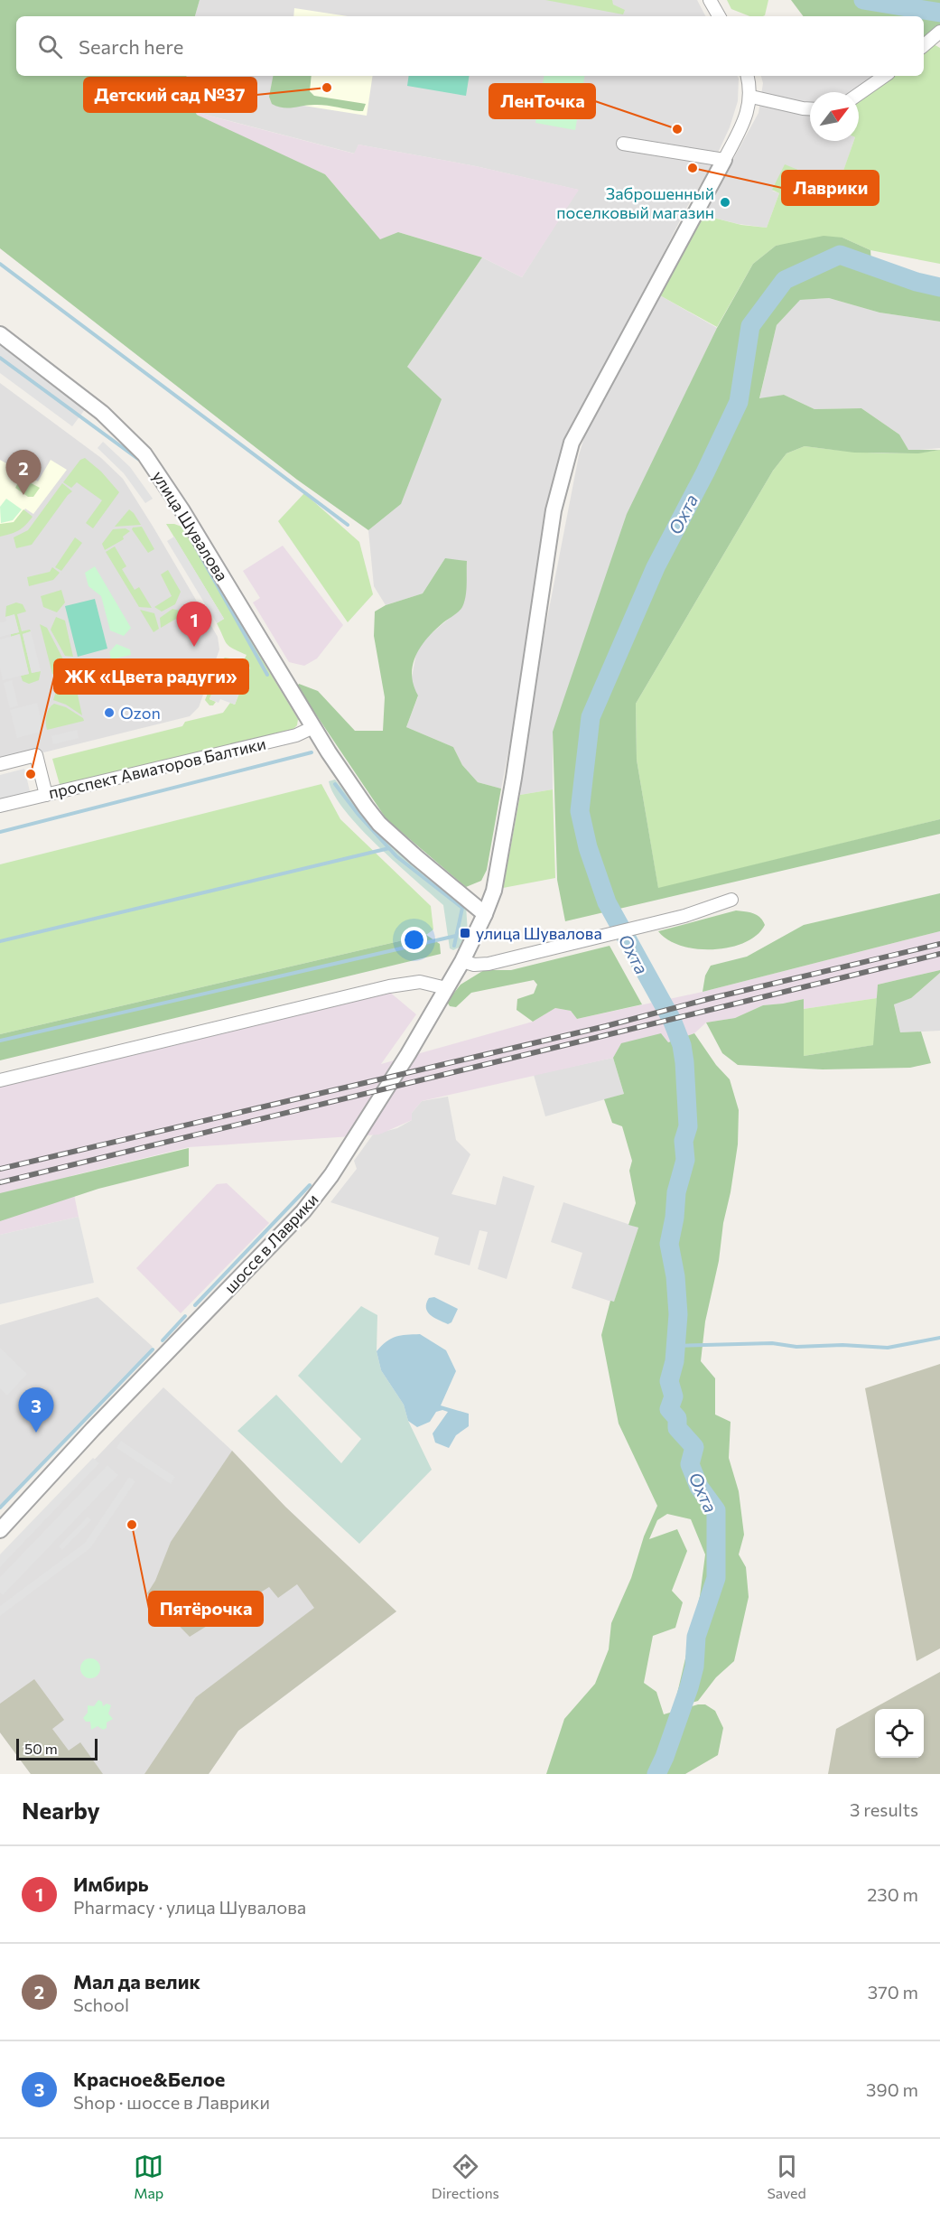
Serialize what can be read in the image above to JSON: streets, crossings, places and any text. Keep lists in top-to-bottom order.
{
  "streets": {
    "street": ["улица Шувалова", "проспект Авиаторов Балтики", "шоссе в Лаврики"]
  },
  "crossings": [
    ["улица Шувалова", "проспект Авиаторов Балтики"],
    ["улица Шувалова", "шоссе в Лаврики"]
  ],
  "water": ["Охта"],
  "places": {
    "other": [
      "Детский сад №37",
      "ЛенТочка",
      "Лаврики",
      "Заброшенный поселковый магазин",
      "Ozon",
      "ЖК «Цвета радуги»",
      "Пятёрочка"
    ],
    "transit": ["улица Шувалова"]
  },
  "scale_bar": "50 m",
  "north": "top right",
  "page": {
    "search": "Search here",
    "pins": ["2", "1", "3"],
    "scale": "50 m",
    "heading": ["Nearby", "3 results"],
    "list": [
      {
        "mark": "1",
        "name": "Имбирь",
        "note": "Pharmacy · улица Шувалова",
        "value": "230 m"
      },
      {
        "mark": "2",
        "name": "Мал да велик",
        "note": "School",
        "value": "370 m"
      },
      {
        "mark": "3",
        "name": "Красное&Белое",
        "note": "Shop · шоссе в Лаврики",
        "value": "390 m"
      }
    ],
    "nav": ["Map", "Directions", "Saved"]
  }
}
